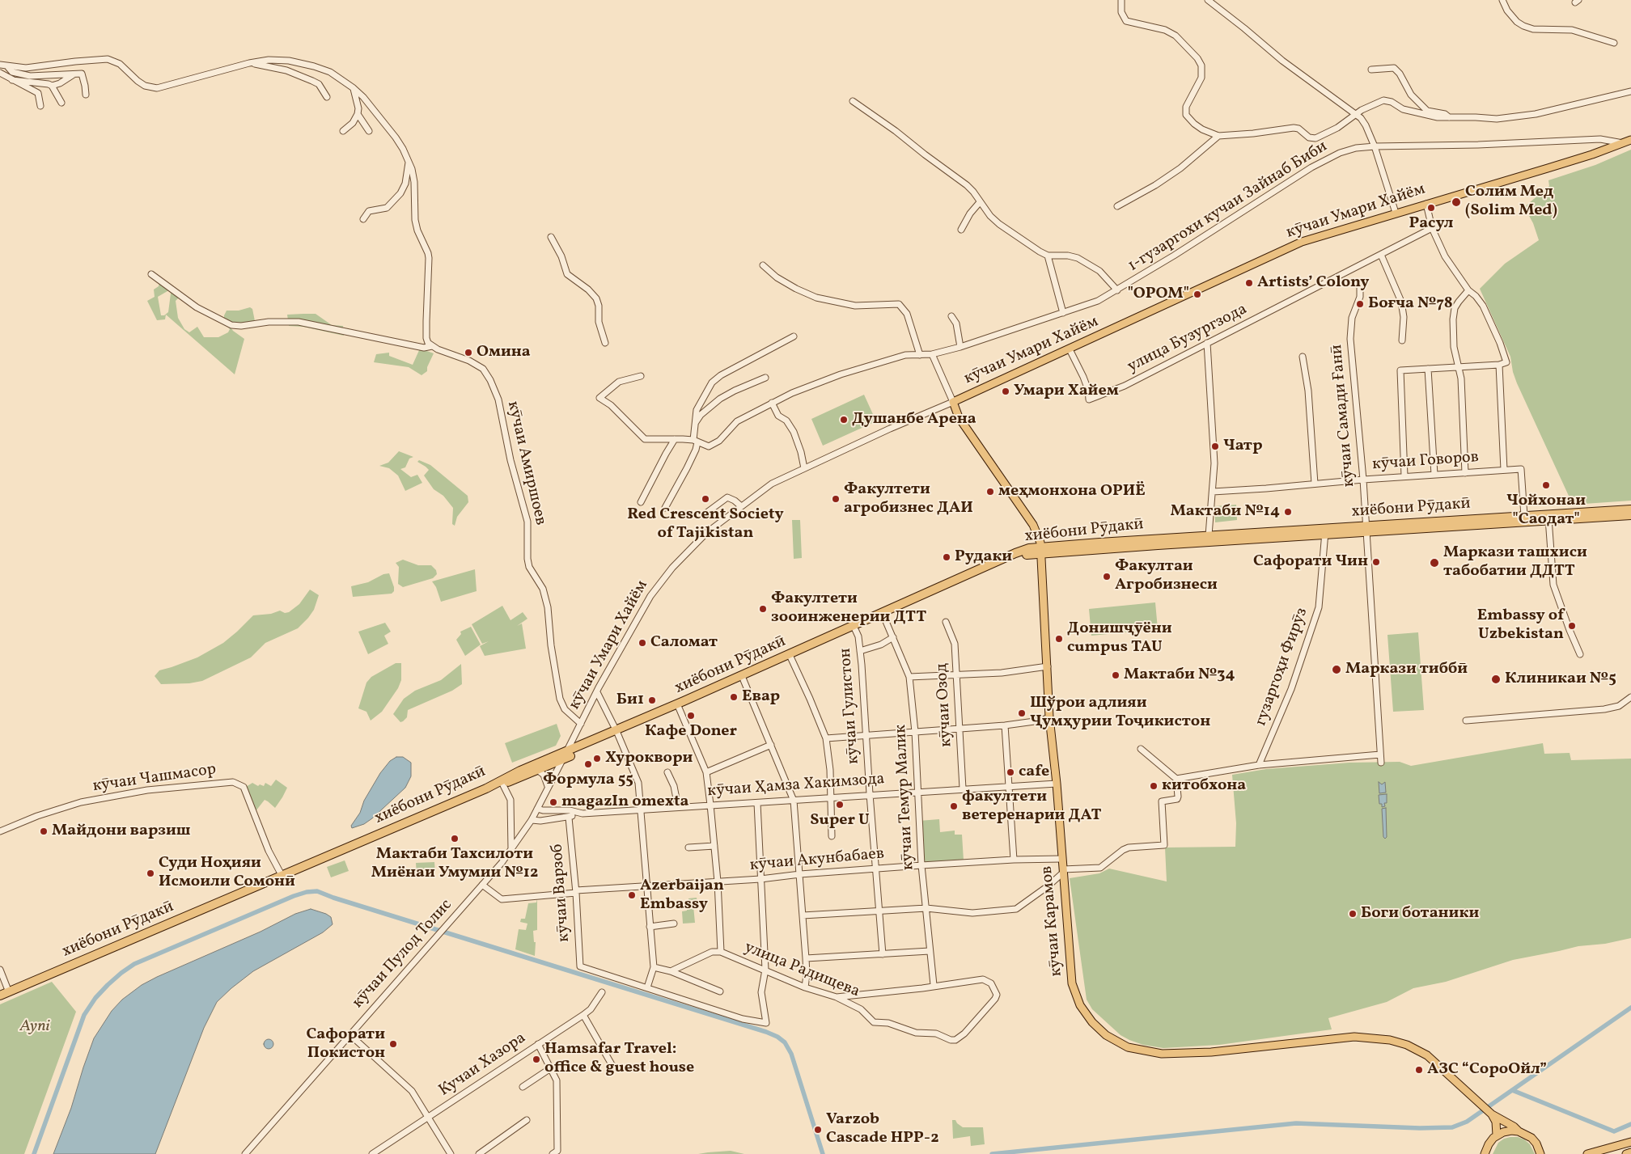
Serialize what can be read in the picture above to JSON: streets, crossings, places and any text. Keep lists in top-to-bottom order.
{
  "streets": {
    "highway": ["хиёбони Рӯдакӣ"],
    "main road": ["кӯчаи Умари Хайём", "кӯчаи Карамов"],
    "street": [
      "1-гузаргохи кучаи Зайнаб Биби",
      "улица Бузургзода",
      "кӯчаи Самади Ғанӣ",
      "кӯчаи Говоров",
      "кӯчаи Амиршоев",
      "гузаргоҳи Фирӯз",
      "кӯчаи Озод",
      "кӯчаи Гулистон",
      "кӯчаи Чашмасор",
      "кӯчаи Ҳамза Хакимзода",
      "кӯчаи Темур Малик",
      "кӯчаи Акунбабаев",
      "кӯчаи Варзоб",
      "кӯчаи Пулод Толис",
      "улица Радищева",
      "Кучаи Хазора"
    ]
  },
  "crossings": [
    ["1-гузаргохи кучаи Зайнаб Биби", "кӯчаи Умари Хайём"],
    ["кӯчаи Умари Хайём", "улица Бузургзода"],
    ["кӯчаи Умари Хайём", "кӯчаи Амиршоев"],
    ["кӯчаи Умари Хайём", "хиёбони Рӯдакӣ"],
    ["кӯчаи Умари Хайём", "кӯчаи Карамов"],
    ["кӯчаи Умари Хайём", "кӯчаи Пулод Толис"],
    ["кӯчаи Самади Ғанӣ", "кӯчаи Говоров"],
    ["кӯчаи Говоров", "хиёбони Рӯдакӣ"],
    ["хиёбони Рӯдакӣ", "кӯчаи Чашмасор"],
    ["хиёбони Рӯдакӣ", "кӯчаи Пулод Толис"],
    ["кӯчаи Озод", "кӯчаи Ҳамза Хакимзода"],
    ["кӯчаи Гулистон", "кӯчаи Ҳамза Хакимзода"],
    ["кӯчаи Гулистон", "кӯчаи Акунбабаев"],
    ["кӯчаи Ҳамза Хакимзода", "кӯчаи Темур Малик"],
    ["кӯчаи Ҳамза Хакимзода", "кӯчаи Карамов"],
    ["кӯчаи Ҳамза Хакимзода", "кӯчаи Пулод Толис"],
    ["кӯчаи Темур Малик", "кӯчаи Акунбабаев"],
    ["кӯчаи Темур Малик", "улица Радищева"],
    ["кӯчаи Акунбабаев", "кӯчаи Варзоб"],
    ["кӯчаи Акунбабаев", "кӯчаи Карамов"],
    ["кӯчаи Акунбабаев", "кӯчаи Пулод Толис"]
  ],
  "parks": ["Ayni"],
  "places": [
    "Солим Мед (Solim Med)",
    "Расул",
    "Artists’ Colony",
    "\"OPOM\"",
    "Боғча №78",
    "Омина",
    "Умари Хайем",
    "Душанбе Арена",
    "Чатр",
    "Чойхонаи \"Саодат\"",
    "меҳмонхона ОРИЁ",
    "Red Crescent Society of Tajikistan",
    "Факултети агробизнес ДАИ",
    "Мактаби №14",
    "Рудаки",
    "Сафорати Чин",
    "Маркази ташхиси табобатии ДДТТ",
    "Факултаи Агробизнеси",
    "Факултети зооинженерии ДТТ",
    "Embassy of Uzbekistan",
    "Донишҷӯёни cumpus TAU",
    "Саломат",
    "Маркази тиббӣ",
    "Мактаби №34",
    "Клиникаи №5",
    "Евар",
    "Би1",
    "Шўрои адлияи Ҷумҳурии Тоҷикистон",
    "Кафе Doner",
    "Хуроквори",
    "Формула 55",
    "cafe",
    "китобхона",
    "magazIn omexta",
    "Super U",
    "факултети ветеренарии ДАТ",
    "Майдони варзиш",
    "Мактаби Тахсилоти Миёнаи Умумии №12",
    "Суди Ноҳияи Исмоили Сомонӣ",
    "Azerbaijan Embassy",
    "Боги ботаники",
    "Сафорати Покистон",
    "Hamsafar Travel: office & guest house",
    "АЗС “СороОйл”",
    "Varzob Cascade HPP-2"
  ]
}
